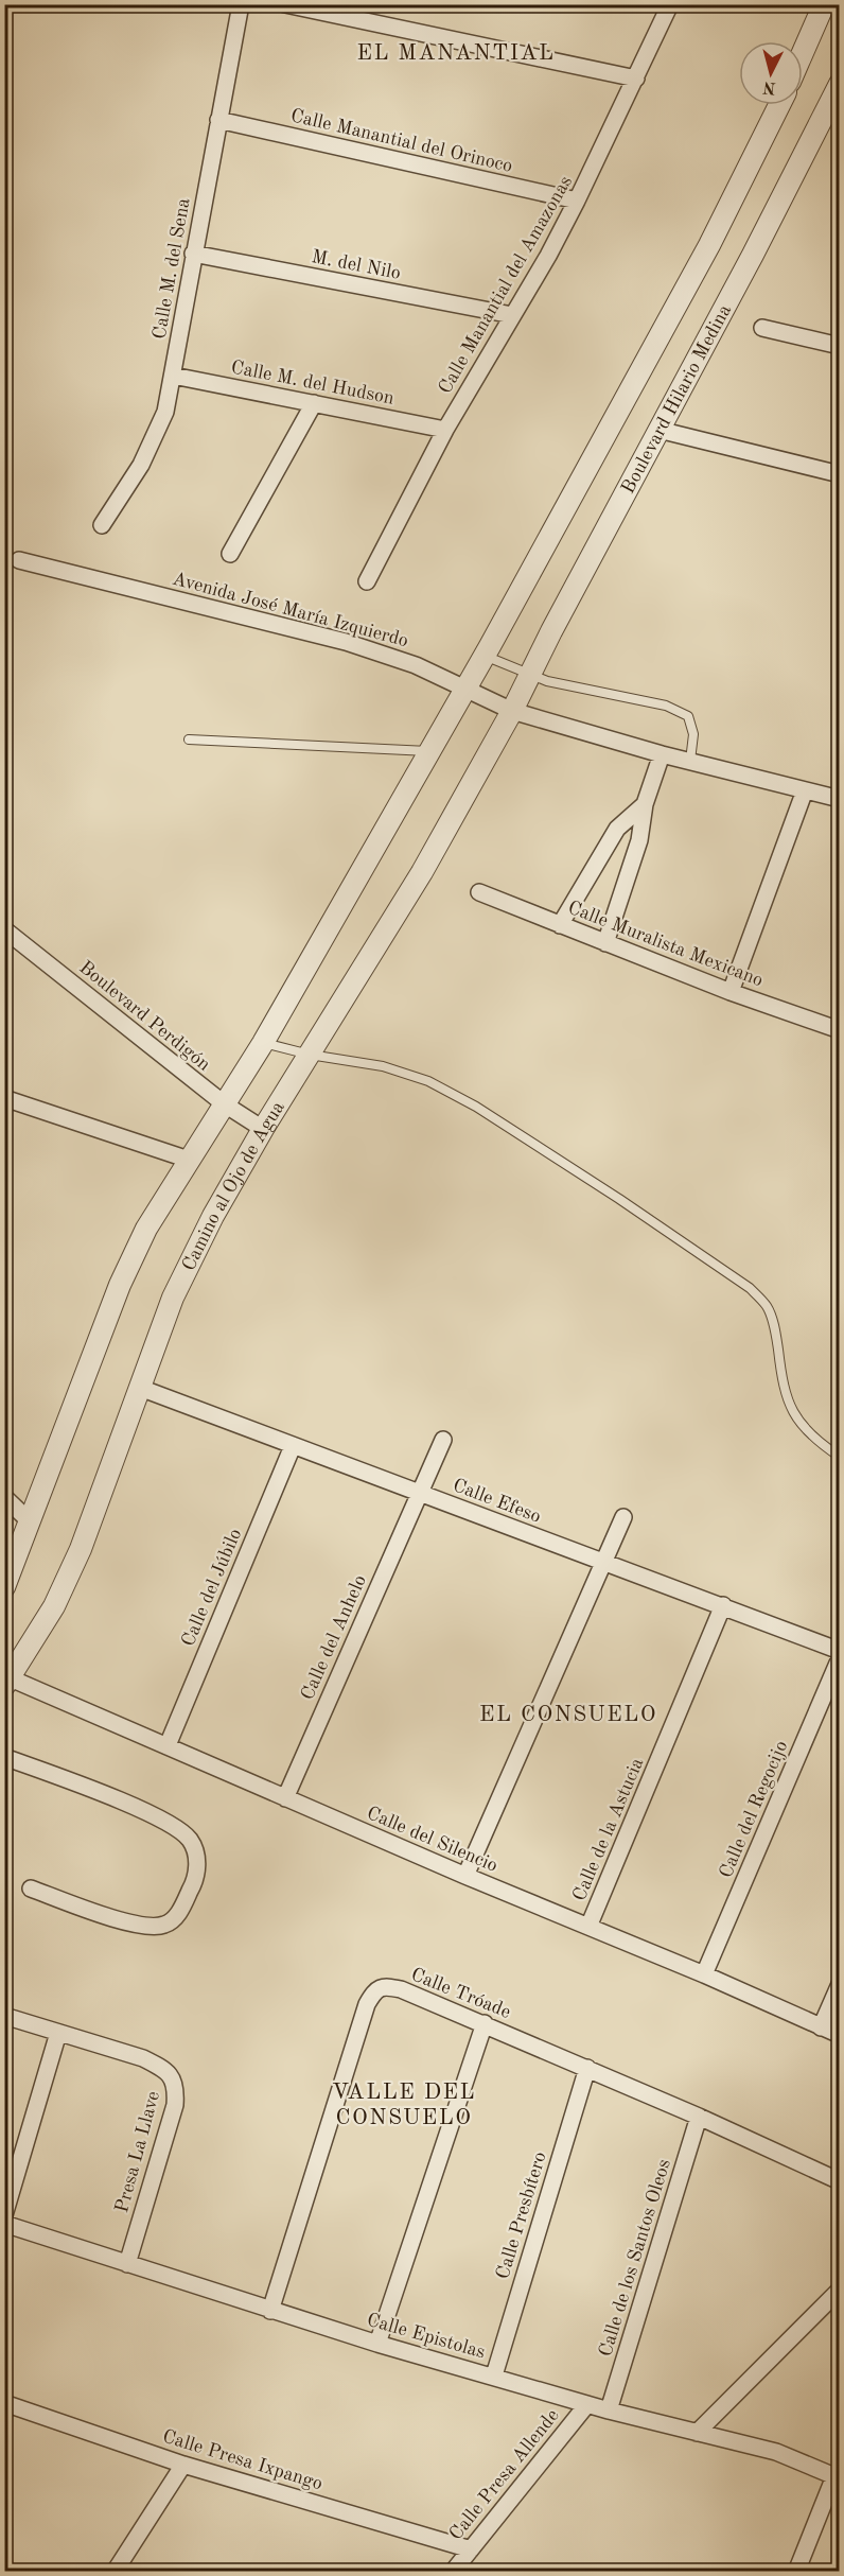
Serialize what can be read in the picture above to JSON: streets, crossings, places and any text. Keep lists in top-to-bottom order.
{
  "streets": {
    "street": [
      "Calle Manantial del Orinoco",
      "M. del Nilo",
      "Calle M. del Sena",
      "Calle Manantial del Amazonas",
      "Calle M. del Hudson",
      "Boulevard Hilario Medina",
      "Avenida José María Izquierdo",
      "Calle Muralista Mexicano",
      "Boulevard Perdigón",
      "Camino al Ojo de Agua",
      "Calle Efeso",
      "Calle del Júbilo",
      "Calle del Anhelo",
      "Calle del Regocijo",
      "Calle de la Astucia",
      "Calle del Silencio",
      "Calle Tróade",
      "Presa La Llave",
      "Calle Presbítero",
      "Calle de los Santos Oleos",
      "Calle Epistolas",
      "Calle Presa Ixpango",
      "Calle Presa Allende"
    ]
  },
  "crossings": [
    ["Calle Manantial del Orinoco", "Calle M. del Sena"],
    ["Calle Manantial del Orinoco", "Calle Manantial del Amazonas"],
    ["M. del Nilo", "Calle M. del Sena"],
    ["M. del Nilo", "Calle Manantial del Amazonas"],
    ["Calle M. del Sena", "Calle M. del Hudson"],
    ["Calle Manantial del Amazonas", "Calle M. del Hudson"],
    ["Boulevard Hilario Medina", "Avenida José María Izquierdo"],
    ["Boulevard Hilario Medina", "Camino al Ojo de Agua"],
    ["Avenida José María Izquierdo", "Camino al Ojo de Agua"],
    ["Boulevard Perdigón", "Camino al Ojo de Agua"],
    ["Camino al Ojo de Agua", "Calle Efeso"],
    ["Camino al Ojo de Agua", "Calle del Silencio"],
    ["Calle Efeso", "Calle del Júbilo"],
    ["Calle Efeso", "Calle del Anhelo"],
    ["Calle Efeso", "Calle de la Astucia"],
    ["Calle del Júbilo", "Calle del Silencio"],
    ["Calle del Anhelo", "Calle del Silencio"],
    ["Calle del Regocijo", "Calle del Silencio"],
    ["Calle de la Astucia", "Calle del Silencio"],
    ["Calle Tróade", "Calle Presbítero"],
    ["Calle Tróade", "Calle de los Santos Oleos"],
    ["Calle Tróade", "Calle Epistolas"],
    ["Presa La Llave", "Calle Epistolas"],
    ["Calle Presbítero", "Calle Epistolas"],
    ["Calle de los Santos Oleos", "Calle Epistolas"],
    ["Calle Epistolas", "Calle Presa Allende"],
    ["Calle Presa Ixpango", "Calle Presa Allende"]
  ],
  "districts": ["EL MANANTIAL", "EL CONSUELO", "VALLE DEL CONSUELO"],
  "north": "bottom"
}
